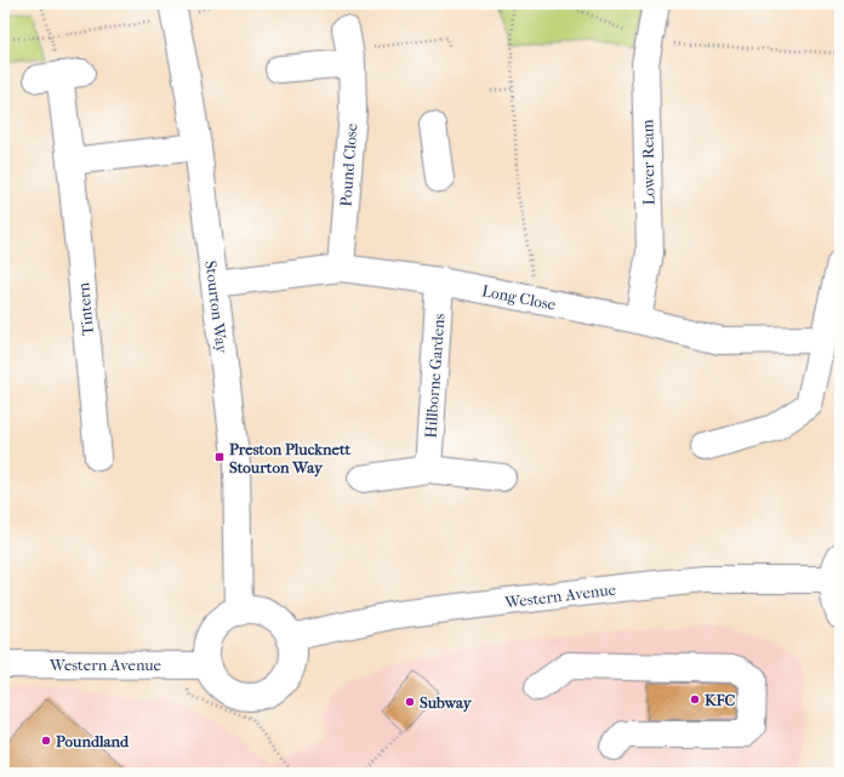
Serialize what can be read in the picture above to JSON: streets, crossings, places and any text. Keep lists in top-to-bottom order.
{
  "streets": {
    "street": [
      "Lower Ream",
      "Pound Close",
      "Long Close",
      "Stourton Way",
      "Tintern",
      "Hillborne Gardens",
      "Western Avenue"
    ]
  },
  "crossings": [
    ["Lower Ream", "Long Close"],
    ["Pound Close", "Long Close"],
    ["Long Close", "Stourton Way"],
    ["Long Close", "Hillborne Gardens"],
    ["Stourton Way", "Western Avenue"]
  ],
  "places": {
    "transit": ["Preston Plucknett Stourton Way"],
    "other": ["KFC", "Subway", "Poundland"]
  }
}
